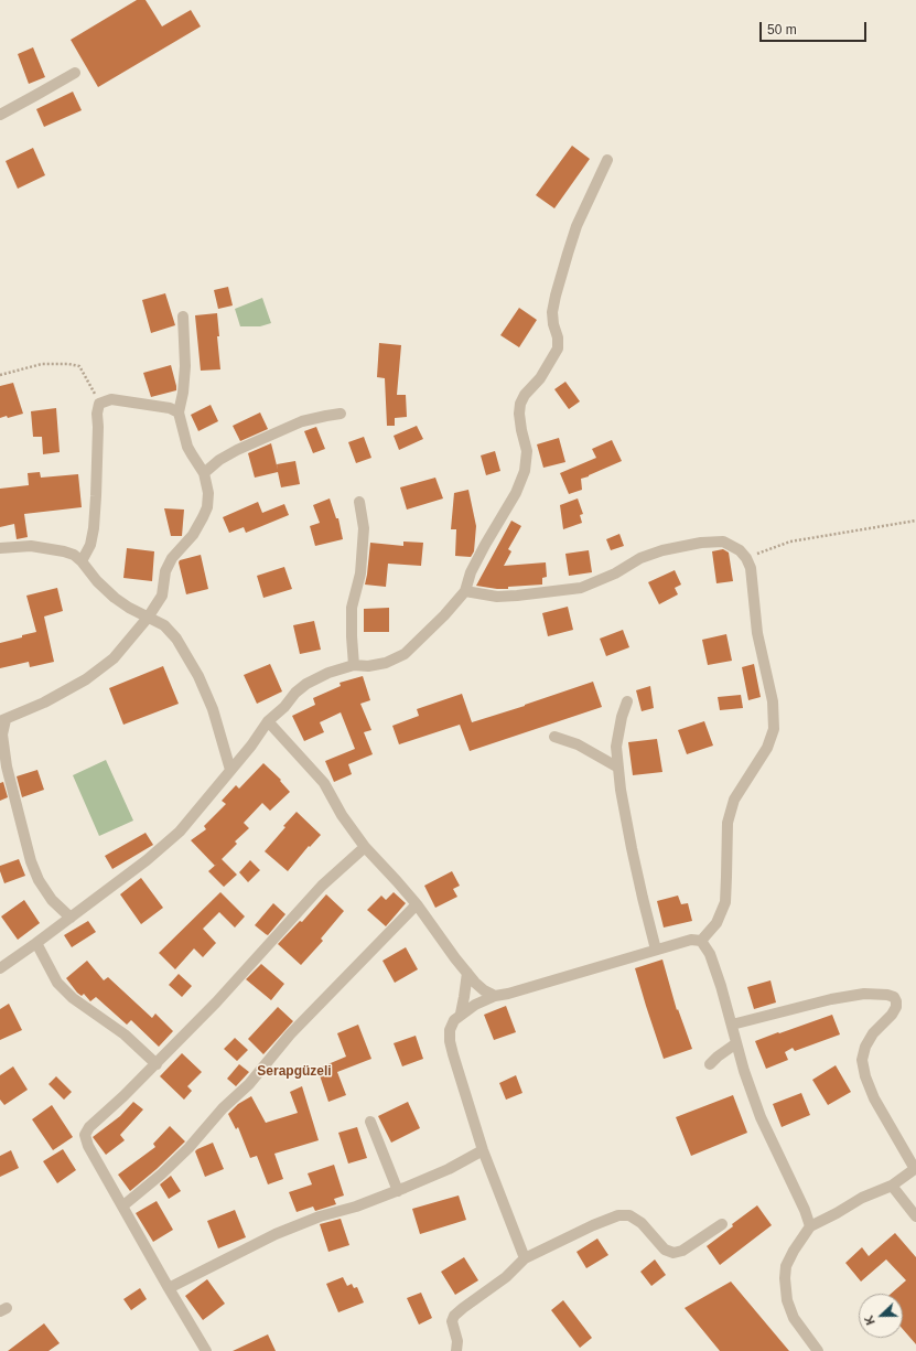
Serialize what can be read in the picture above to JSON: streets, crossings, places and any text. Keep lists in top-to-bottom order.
{
  "districts": ["Serapgüzeli"],
  "scale_bar": "50 m",
  "north": "left"
}
